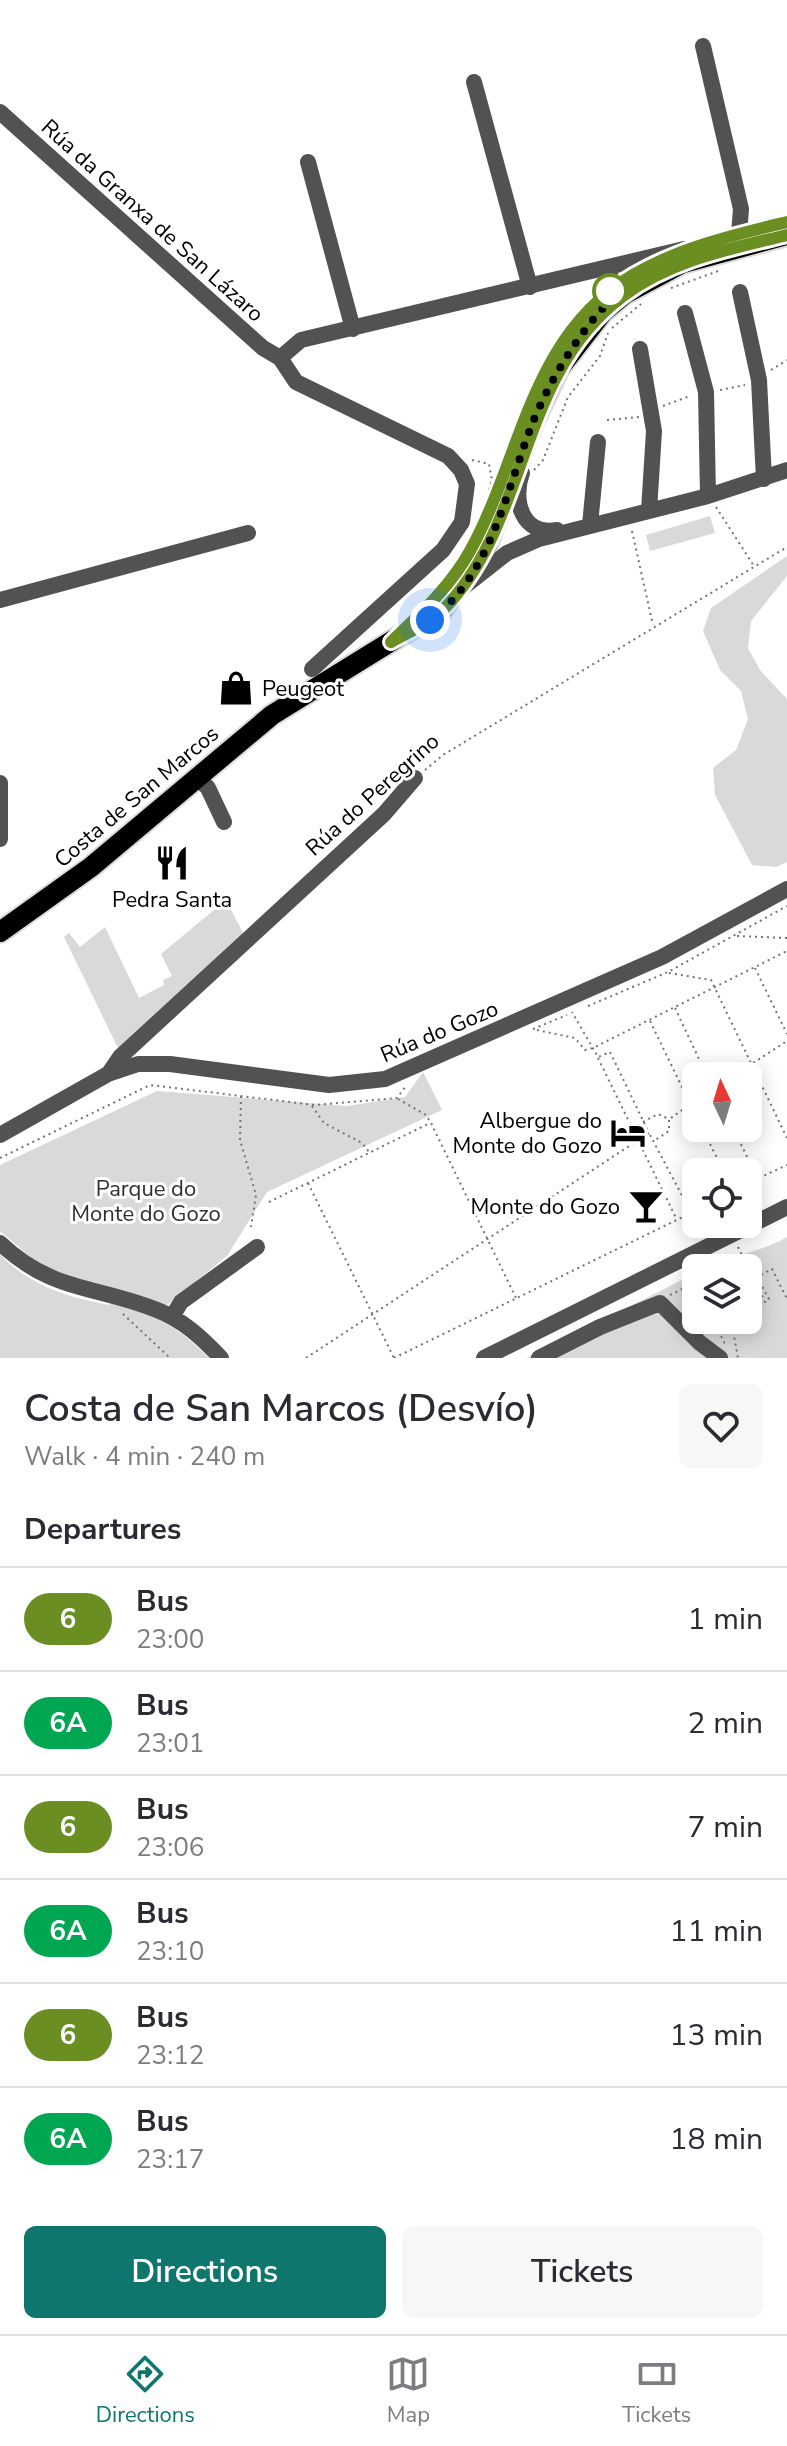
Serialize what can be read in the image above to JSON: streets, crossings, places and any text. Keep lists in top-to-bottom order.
{
  "streets": {
    "main road": ["Costa de San Marcos"],
    "street": ["Rúa da Granxa de San Lázaro", "Rúa do Peregrino", "Rúa do Gozo"]
  },
  "crossings": [
    ["Rúa do Peregrino", "Rúa do Gozo"]
  ],
  "parks": ["Parque do Monte do Gozo"],
  "places": {
    "shop": ["Peugeot"],
    "restaurant": ["Pedra Santa"],
    "hotel": ["Albergue do Monte do Gozo"],
    "bar": ["Monte do Gozo"]
  },
  "lines": ["bus line 6"],
  "north": "top",
  "page": {
    "heading": [
      ["Costa de San Marcos (Desvío)", "Walk · 4 min · 240 m"],
      "Departures"
    ],
    "list": [
      {
        "mark": "6",
        "name": "Bus",
        "note": "23:00",
        "value": "1 min"
      },
      {
        "mark": "6A",
        "name": "Bus",
        "note": "23:01",
        "value": "2 min"
      },
      {
        "mark": "6",
        "name": "Bus",
        "note": "23:06",
        "value": "7 min"
      },
      {
        "mark": "6A",
        "name": "Bus",
        "note": "23:10",
        "value": "11 min"
      },
      {
        "mark": "6",
        "name": "Bus",
        "note": "23:12",
        "value": "13 min"
      },
      {
        "mark": "6A",
        "name": "Bus",
        "note": "23:17",
        "value": "18 min"
      }
    ],
    "buttons": ["Directions", "Tickets"],
    "tabs": ["Directions", "Map", "Tickets"]
  }
}
